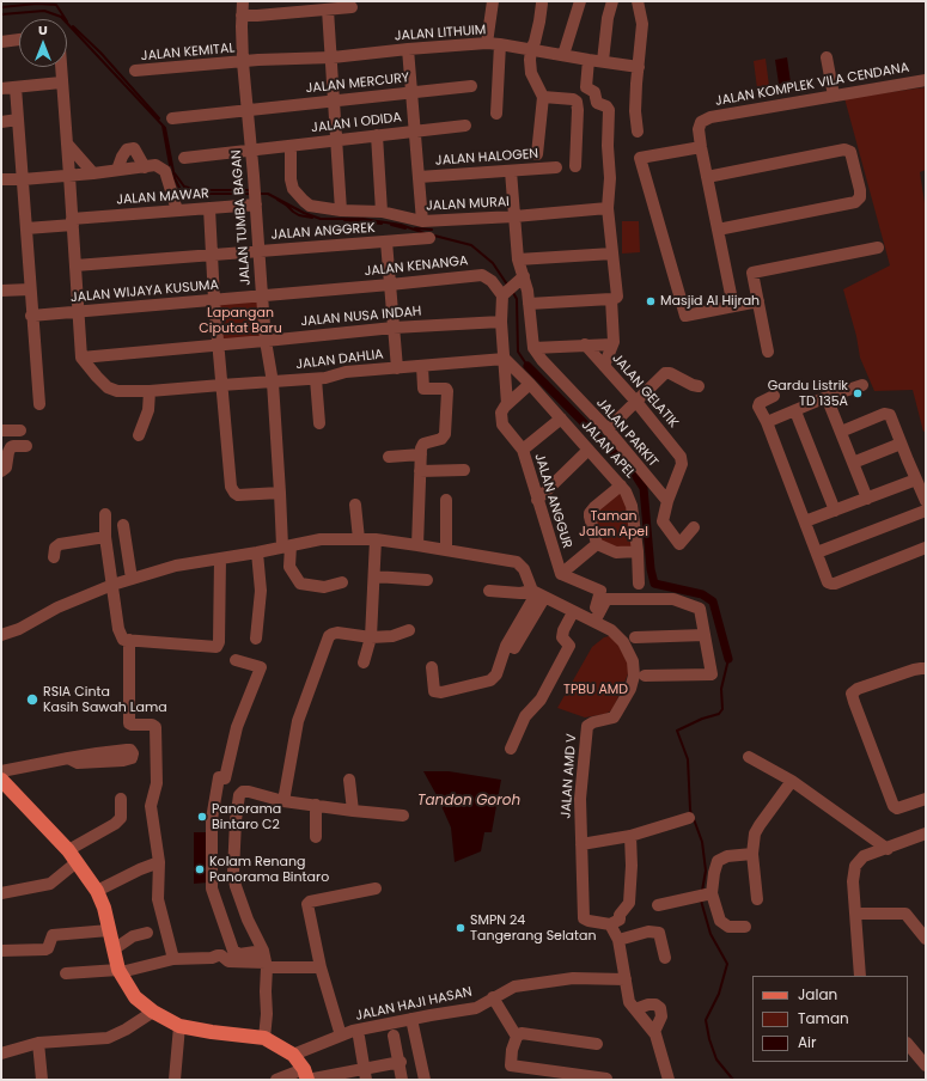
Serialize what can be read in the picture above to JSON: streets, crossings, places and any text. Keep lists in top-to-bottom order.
{
  "streets": {
    "street": [
      "JALAN LITHUIM",
      "JALAN KEMITAL",
      "JALAN MERCURY",
      "JALAN KOMPLEK VILA CENDANA",
      "JALAN I ODIDA",
      "JALAN HALOGEN",
      "JALAN MAWAR",
      "JALAN MURAI",
      "JALAN TUMBA BAGAN",
      "JALAN ANGGREK",
      "JALAN KENANGA",
      "JALAN WIJAYA KUSUMA",
      "JALAN NUSA INDAH",
      "JALAN DAHLIA",
      "JALAN GELATIK",
      "JALAN PARKIT",
      "JALAN APEL",
      "JALAN ANGGUR",
      "JALAN AMD V",
      "JALAN HAJI HASAN"
    ]
  },
  "crossings": [
    ["JALAN LITHUIM", "JALAN KEMITAL"],
    ["JALAN LITHUIM", "JALAN TUMBA BAGAN"],
    ["JALAN KEMITAL", "JALAN TUMBA BAGAN"],
    ["JALAN MERCURY", "JALAN TUMBA BAGAN"],
    ["JALAN I ODIDA", "JALAN MURAI"],
    ["JALAN I ODIDA", "JALAN TUMBA BAGAN"],
    ["JALAN MAWAR", "JALAN TUMBA BAGAN"],
    ["JALAN TUMBA BAGAN", "JALAN ANGGREK"],
    ["JALAN TUMBA BAGAN", "JALAN KENANGA"],
    ["JALAN TUMBA BAGAN", "JALAN WIJAYA KUSUMA"],
    ["JALAN TUMBA BAGAN", "JALAN NUSA INDAH"],
    ["JALAN TUMBA BAGAN", "JALAN DAHLIA"],
    ["JALAN KENANGA", "JALAN WIJAYA KUSUMA"],
    ["JALAN NUSA INDAH", "JALAN DAHLIA"],
    ["JALAN DAHLIA", "JALAN APEL"],
    ["JALAN DAHLIA", "JALAN ANGGUR"],
    ["JALAN GELATIK", "JALAN PARKIT"],
    ["JALAN APEL", "JALAN ANGGUR"]
  ],
  "water": ["Tandon Goroh"],
  "parks": ["Lapangan Ciputat Baru", "Taman Jalan Apel", "TPBU AMD"],
  "places": [
    "Masjid Al Hijrah",
    "Gardu Listrik TD 135A",
    "RSIA Cinta Kasih Sawah Lama",
    "Panorama Bintaro C2",
    "Kolam Renang Panorama Bintaro",
    "SMPN 24 Tangerang Selatan"
  ],
  "legend": ["Jalan", "Taman", "Air"],
  "north": "top"
}
